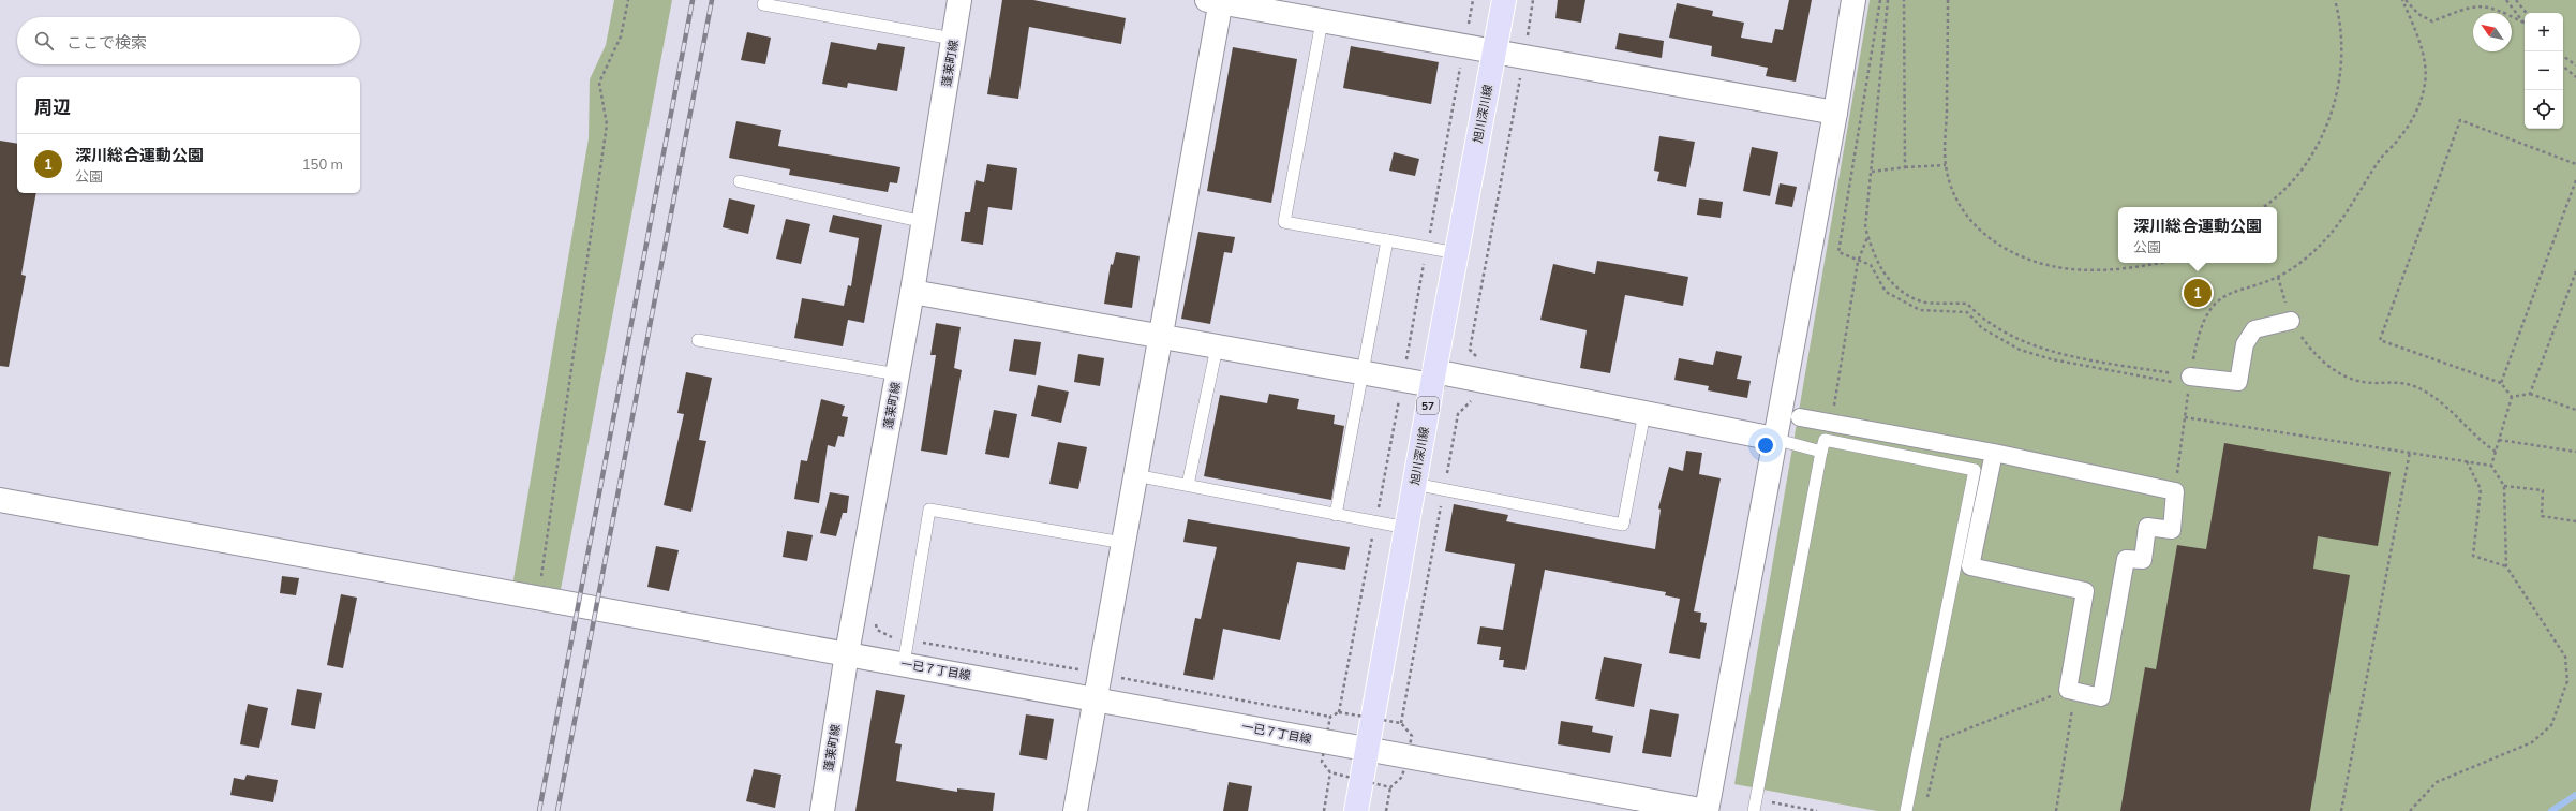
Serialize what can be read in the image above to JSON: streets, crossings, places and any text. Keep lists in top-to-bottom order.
{
  "streets": {
    "main road": ["旭川深川線", "57"],
    "street": ["蓬莱町線", "一已７丁目線"]
  },
  "crossings": [
    ["蓬莱町線", "一已７丁目線"],
    ["旭川深川線", "一已７丁目線"]
  ],
  "north": "top left",
  "page": {
    "map_buttons": ["+", "−"],
    "search": "ここで検索",
    "heading": "周辺",
    "list": [
      {
        "mark": "1",
        "name": "深川総合運動公園",
        "note": "公園",
        "value": "150 m"
      }
    ],
    "popup": ["深川総合運動公園", "公園"],
    "pins": "1"
  }
}
